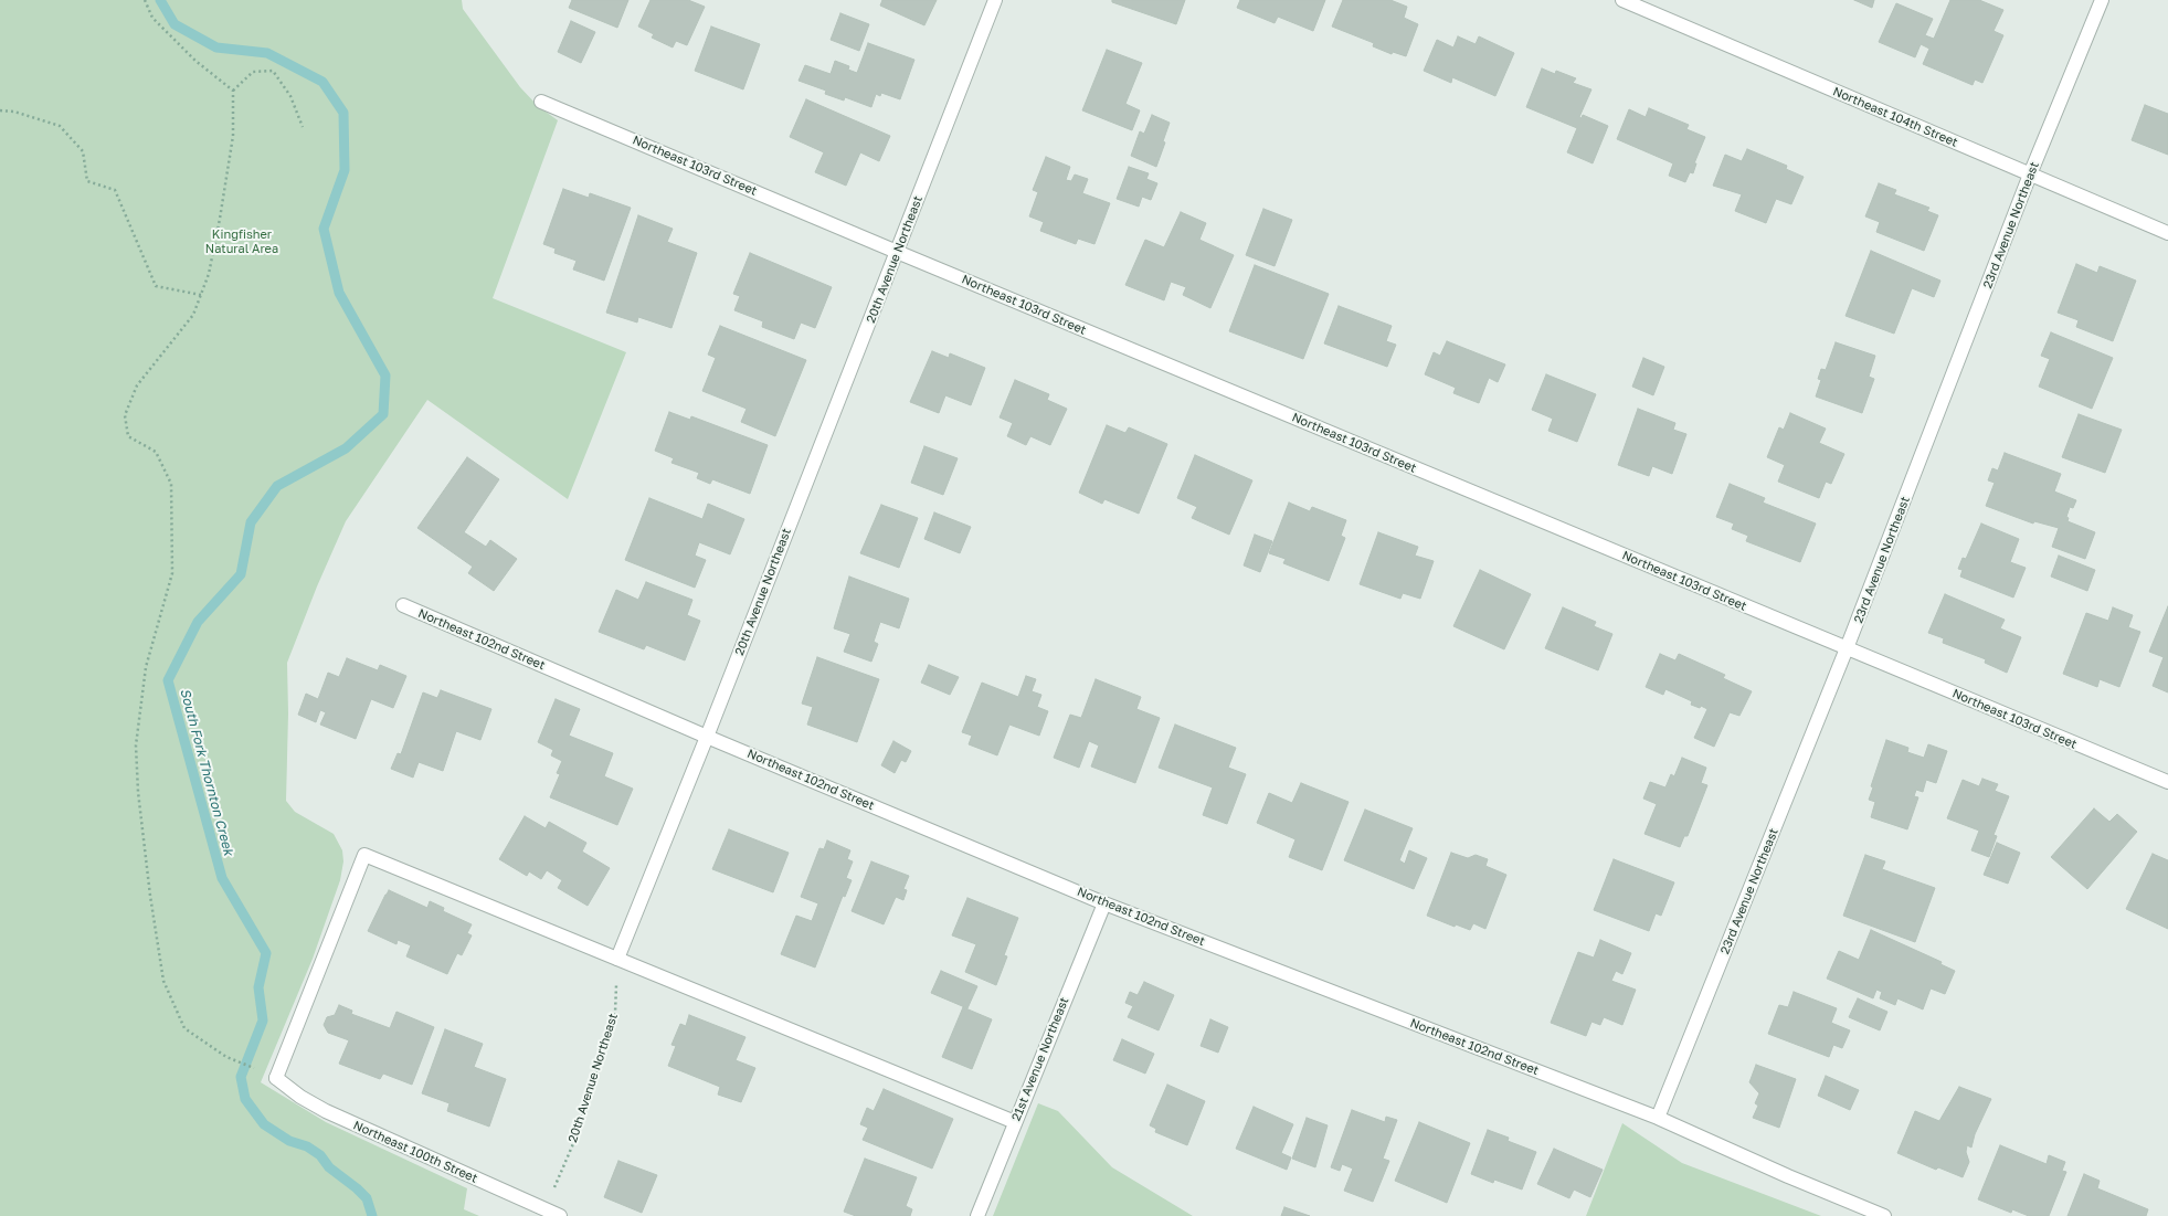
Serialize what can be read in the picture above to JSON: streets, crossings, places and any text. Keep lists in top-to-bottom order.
{
  "streets": {
    "street": [
      "Northeast 104th Street",
      "Northeast 103rd Street",
      "23rd Avenue Northeast",
      "20th Avenue Northeast",
      "Northeast 102nd Street",
      "21st Avenue Northeast",
      "Northeast 100th Street"
    ]
  },
  "crossings": [
    ["Northeast 104th Street", "23rd Avenue Northeast"],
    ["Northeast 103rd Street", "23rd Avenue Northeast"],
    ["Northeast 103rd Street", "20th Avenue Northeast"],
    ["23rd Avenue Northeast", "Northeast 102nd Street"],
    ["20th Avenue Northeast", "Northeast 102nd Street"],
    ["20th Avenue Northeast", "Northeast 100th Street"],
    ["Northeast 102nd Street", "21st Avenue Northeast"]
  ],
  "water": ["South Fork Thornton Creek"],
  "parks": ["Kingfisher Natural Area"]
}
